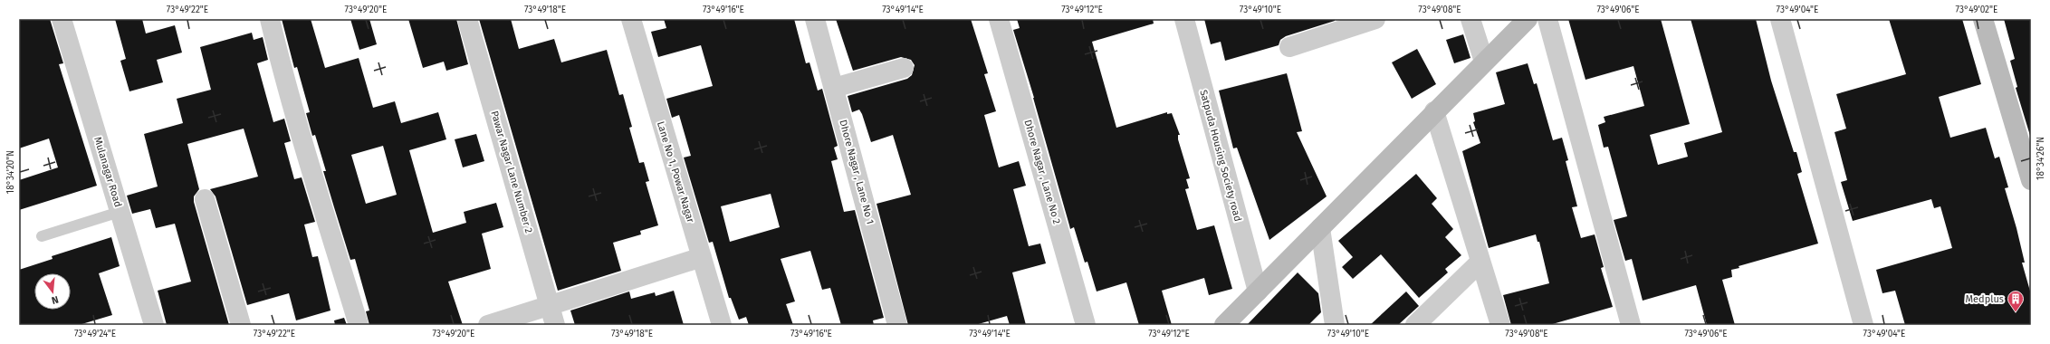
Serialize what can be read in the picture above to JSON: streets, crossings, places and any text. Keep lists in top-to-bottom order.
{
  "streets": {
    "street": [
      "Satpuda Housing Society road",
      "Mulanagar Road",
      "Pawar Nagar Lane Number 2",
      "Lane No 1, Powar Nagar",
      "Dhore Nagar , Lane No 1",
      "Dhore Nagar , Lane No 2"
    ]
  },
  "places": {
    "building": ["Medplus"]
  },
  "north": "bottom",
  "coordinates": [
    "73°49'22\"E",
    "73°49'20\"E",
    "73°49'18\"E",
    "73°49'16\"E",
    "73°49'14\"E",
    "73°49'12\"E",
    "73°49'10\"E",
    "73°49'08\"E",
    "73°49'06\"E",
    "73°49'04\"E",
    "73°49'02\"E",
    "18°34'26\"N",
    "18°34'20\"N",
    "73°49'24\"E"
  ]
}
